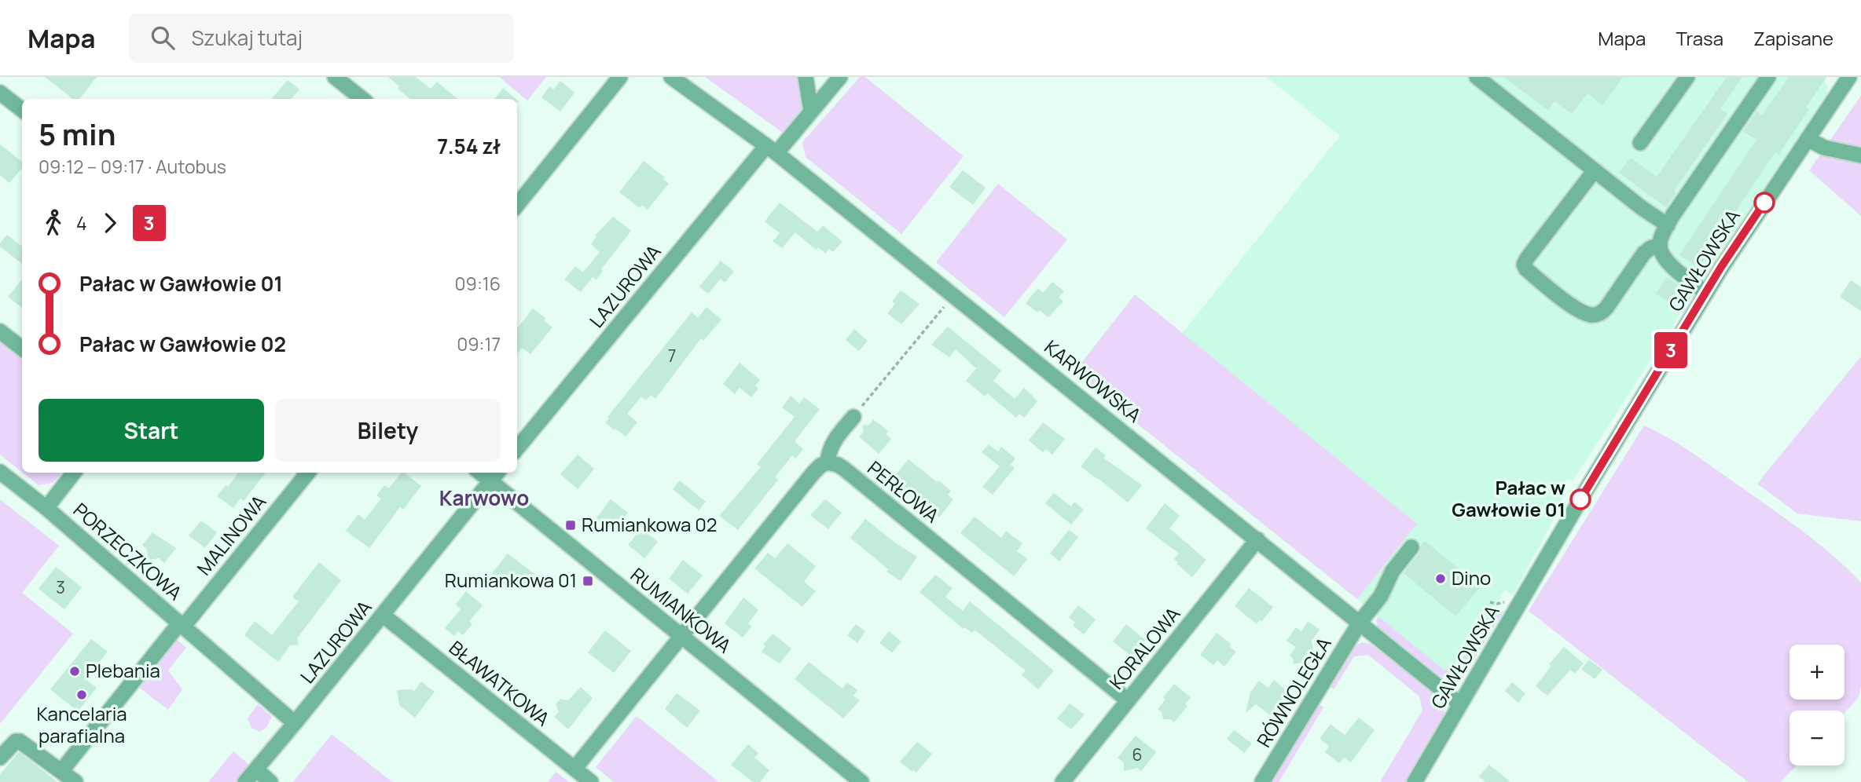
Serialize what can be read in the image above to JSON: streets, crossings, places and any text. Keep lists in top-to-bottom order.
{
  "streets": {
    "street": [
      "GAWŁOWSKA",
      "LAZUROWA",
      "KARWOWSKA",
      "PERŁOWA",
      "MALINOWA",
      "PORZECZKOWA",
      "RUMIANKOWA",
      "KORALOWA",
      "BŁAWATKOWA",
      "RÓWNOLEGŁA"
    ]
  },
  "crossings": [
    ["GAWŁOWSKA", "KARWOWSKA"],
    ["LAZUROWA", "KARWOWSKA"],
    ["LAZUROWA", "RUMIANKOWA"],
    ["LAZUROWA", "BŁAWATKOWA"],
    ["KARWOWSKA", "KORALOWA"],
    ["KARWOWSKA", "RÓWNOLEGŁA"],
    ["PERŁOWA", "KORALOWA"],
    ["MALINOWA", "PORZECZKOWA"]
  ],
  "districts": ["Karwowo"],
  "places": {
    "other": [
      "Pałac w Gawłowie 01",
      "Dino",
      "Plebania",
      "Kancelaria parafialna"
    ],
    "transit": ["Rumiankowa 02", "Rumiankowa 01"]
  },
  "lines": ["bus line 3"],
  "house_numbers": ["7", "3", "6"],
  "page": {
    "header": "Mapa",
    "search": "Szukaj tutaj",
    "nav": ["Mapa", "Trasa", "Zapisane"],
    "on_map": "3",
    "heading": ["5 min", "09:12 – 09:17 · Autobus", "7.54 zł"],
    "legs": ["4", "3"],
    "list": [
      {
        "name": "Pałac w Gawłowie 01",
        "value": "09:16"
      },
      {
        "name": "Pałac w Gawłowie 02",
        "value": "09:17"
      }
    ],
    "buttons": ["Start", "Bilety"],
    "map_buttons": ["+", "−"]
  }
}
